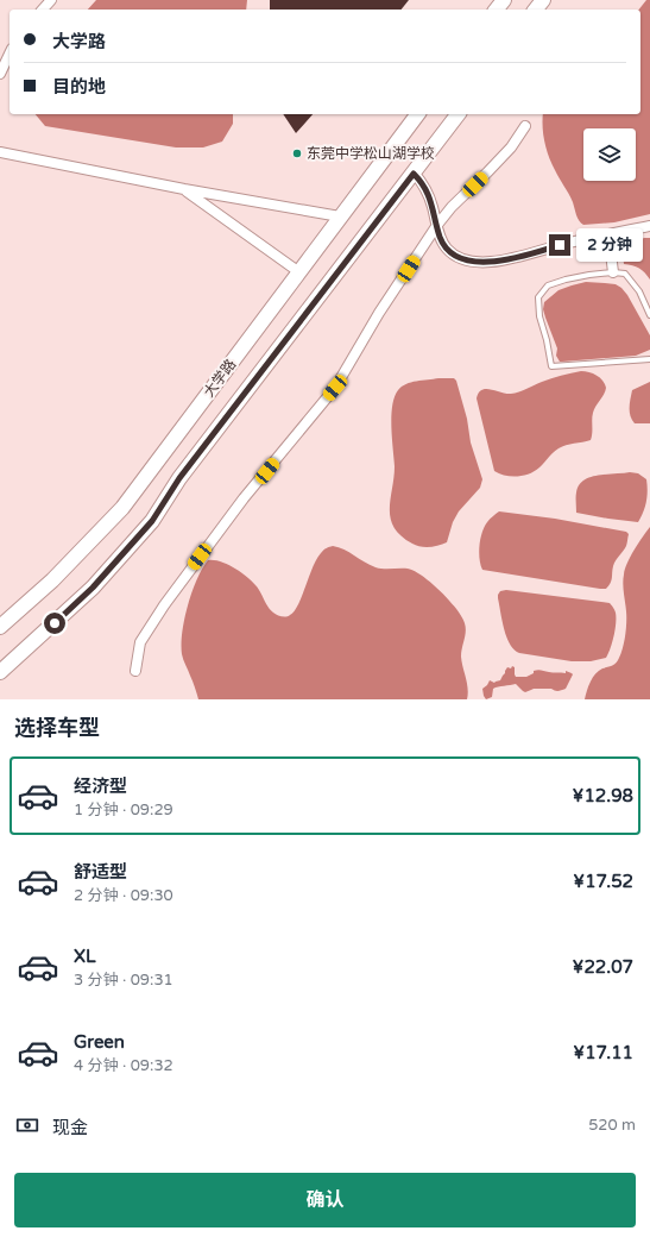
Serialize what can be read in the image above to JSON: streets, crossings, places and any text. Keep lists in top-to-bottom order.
{
  "streets": {
    "main road": ["大学路"]
  },
  "places": ["东莞中学松山湖学校"],
  "page": {
    "banner": ["大学路", "目的地"],
    "bubble": "2 分钟",
    "heading": "选择车型",
    "list": [
      {
        "name": "经济型",
        "note": "1 分钟 · 09:29",
        "value": "¥12.98"
      },
      {
        "name": "舒适型",
        "note": "2 分钟 · 09:30",
        "value": "¥17.52"
      },
      {
        "name": "XL",
        "note": "3 分钟 · 09:31",
        "value": "¥22.07"
      },
      {
        "name": "Green",
        "note": "4 分钟 · 09:32",
        "value": "¥17.11"
      }
    ],
    "pay": ["现金", "520 m"],
    "buttons": "确认"
  }
}
